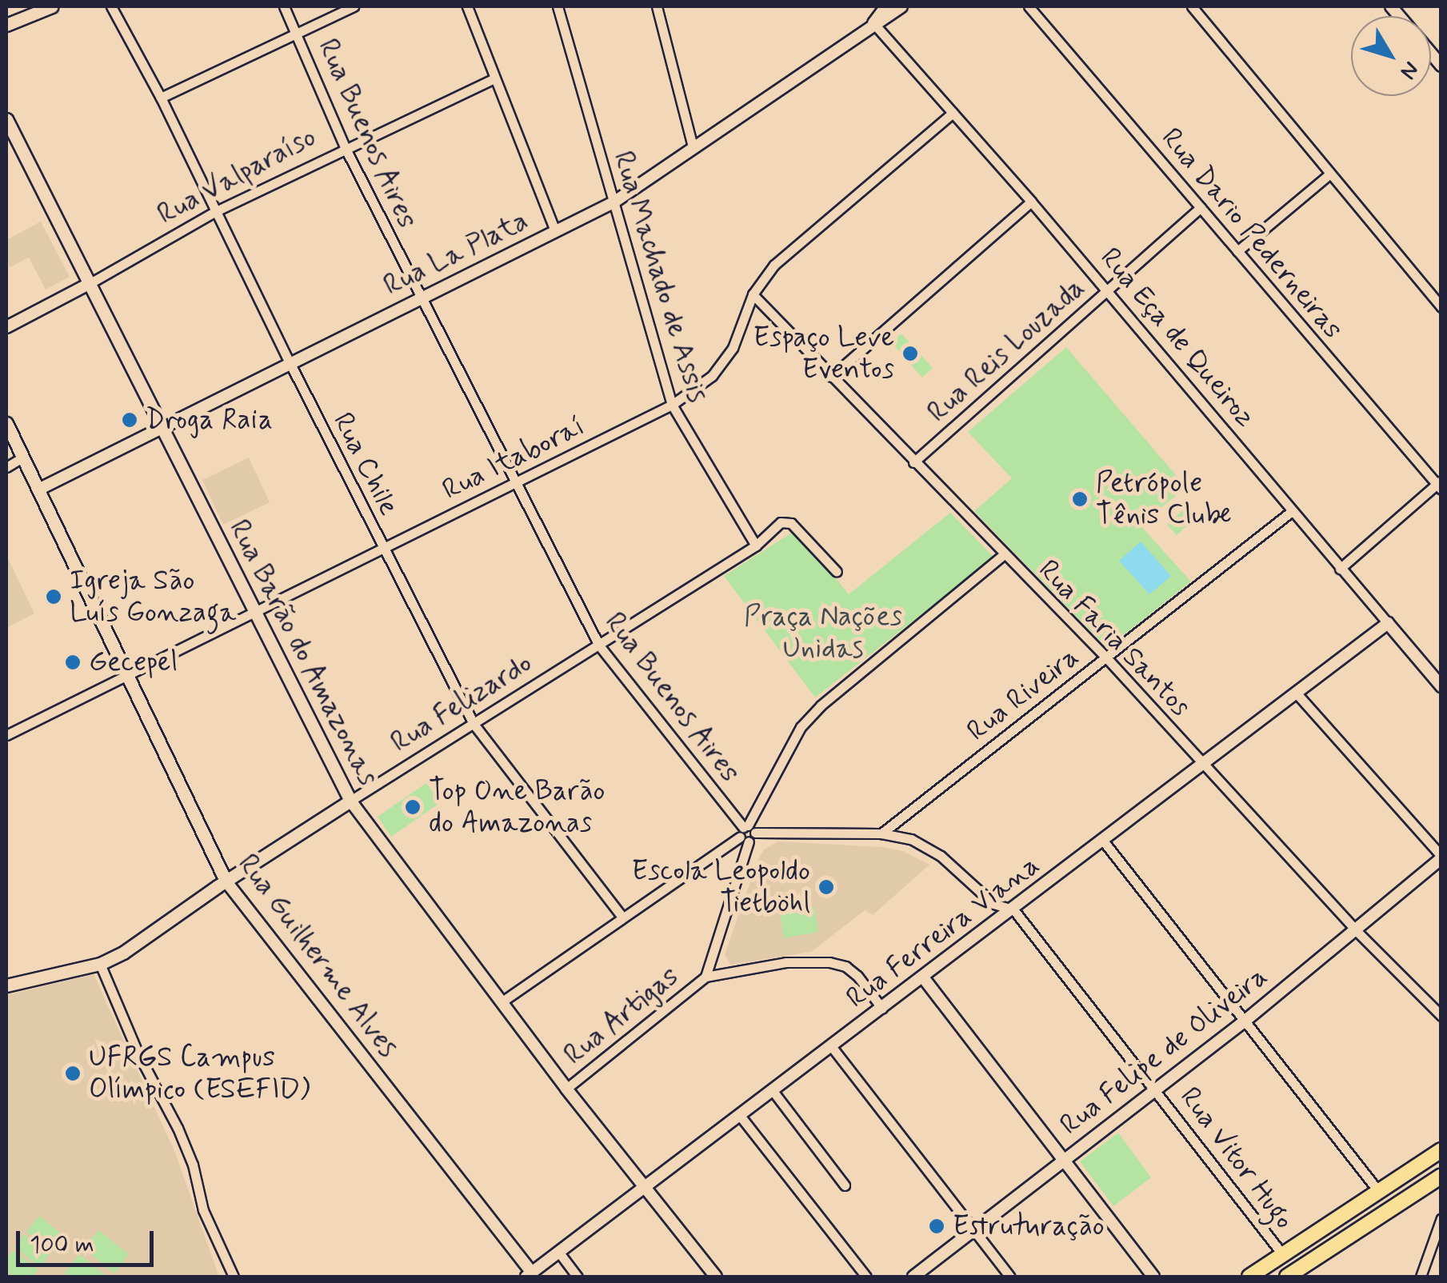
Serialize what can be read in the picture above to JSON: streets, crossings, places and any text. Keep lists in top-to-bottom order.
{
  "streets": {
    "main road": ["Rua Barão do Amazonas", "Rua Felizardo", "Rua Guilherme Alves"],
    "street": [
      "Rua Buenos Aires",
      "Rua Valparaíso",
      "Rua Dario Pederneiras",
      "Rua La Plata",
      "Rua Machado de Assis",
      "Rua Eça de Queiroz",
      "Rua Reis Louzada",
      "Rua Itaboraí",
      "Rua Chile",
      "Rua Faria Santos",
      "Rua Riveira",
      "Rua Ferreira Viana",
      "Rua Artigas",
      "Rua Felipe de Oliveira",
      "Rua Vitor Hugo"
    ]
  },
  "crossings": [
    ["Rua Buenos Aires", "Rua Valparaíso"],
    ["Rua Buenos Aires", "Rua La Plata"],
    ["Rua Buenos Aires", "Rua Itaboraí"],
    ["Rua Buenos Aires", "Rua Felizardo"],
    ["Rua Buenos Aires", "Rua Artigas"],
    ["Rua Valparaíso", "Rua Chile"],
    ["Rua Valparaíso", "Rua Barão do Amazonas"],
    ["Rua Dario Pederneiras", "Rua Reis Louzada"],
    ["Rua La Plata", "Rua Machado de Assis"],
    ["Rua La Plata", "Rua Eça de Queiroz"],
    ["Rua La Plata", "Rua Chile"],
    ["Rua La Plata", "Rua Barão do Amazonas"],
    ["Rua La Plata", "Rua Guilherme Alves"],
    ["Rua Machado de Assis", "Rua Itaboraí"],
    ["Rua Machado de Assis", "Rua Felizardo"],
    ["Rua Eça de Queiroz", "Rua Reis Louzada"],
    ["Rua Eça de Queiroz", "Rua Itaboraí"],
    ["Rua Eça de Queiroz", "Rua Riveira"],
    ["Rua Eça de Queiroz", "Rua Ferreira Viana"],
    ["Rua Reis Louzada", "Rua Faria Santos"],
    ["Rua Itaboraí", "Rua Chile"],
    ["Rua Itaboraí", "Rua Faria Santos"],
    ["Rua Itaboraí", "Rua Barão do Amazonas"],
    ["Rua Itaboraí", "Rua Guilherme Alves"],
    ["Rua Chile", "Rua Felizardo"],
    ["Rua Faria Santos", "Rua Riveira"],
    ["Rua Faria Santos", "Rua Ferreira Viana"],
    ["Rua Faria Santos", "Rua Artigas"],
    ["Rua Faria Santos", "Rua Felipe de Oliveira"],
    ["Rua Barão do Amazonas", "Rua Felizardo"],
    ["Rua Barão do Amazonas", "Rua Ferreira Viana"],
    ["Rua Barão do Amazonas", "Rua Artigas"],
    ["Rua Riveira", "Rua Vitor Hugo"],
    ["Rua Felizardo", "Rua Guilherme Alves"],
    ["Rua Ferreira Viana", "Rua Guilherme Alves"],
    ["Rua Ferreira Viana", "Rua Vitor Hugo"],
    ["Rua Felipe de Oliveira", "Rua Vitor Hugo"]
  ],
  "parks": ["Praça Nações Unidas"],
  "places": [
    "Espaço Leve Eventos",
    "Droga Raia",
    "Petrópole Tênis Clube",
    "Igreja São Luís Gonzaga",
    "Gecepel",
    "Top One Barão do Amazonas",
    "Escola Leopoldo Tietböhl",
    "UFRGS Campus Olímpico (ESEFID)",
    "Estruturação"
  ],
  "scale_bar": "100 m",
  "north": "bottom right"
}
